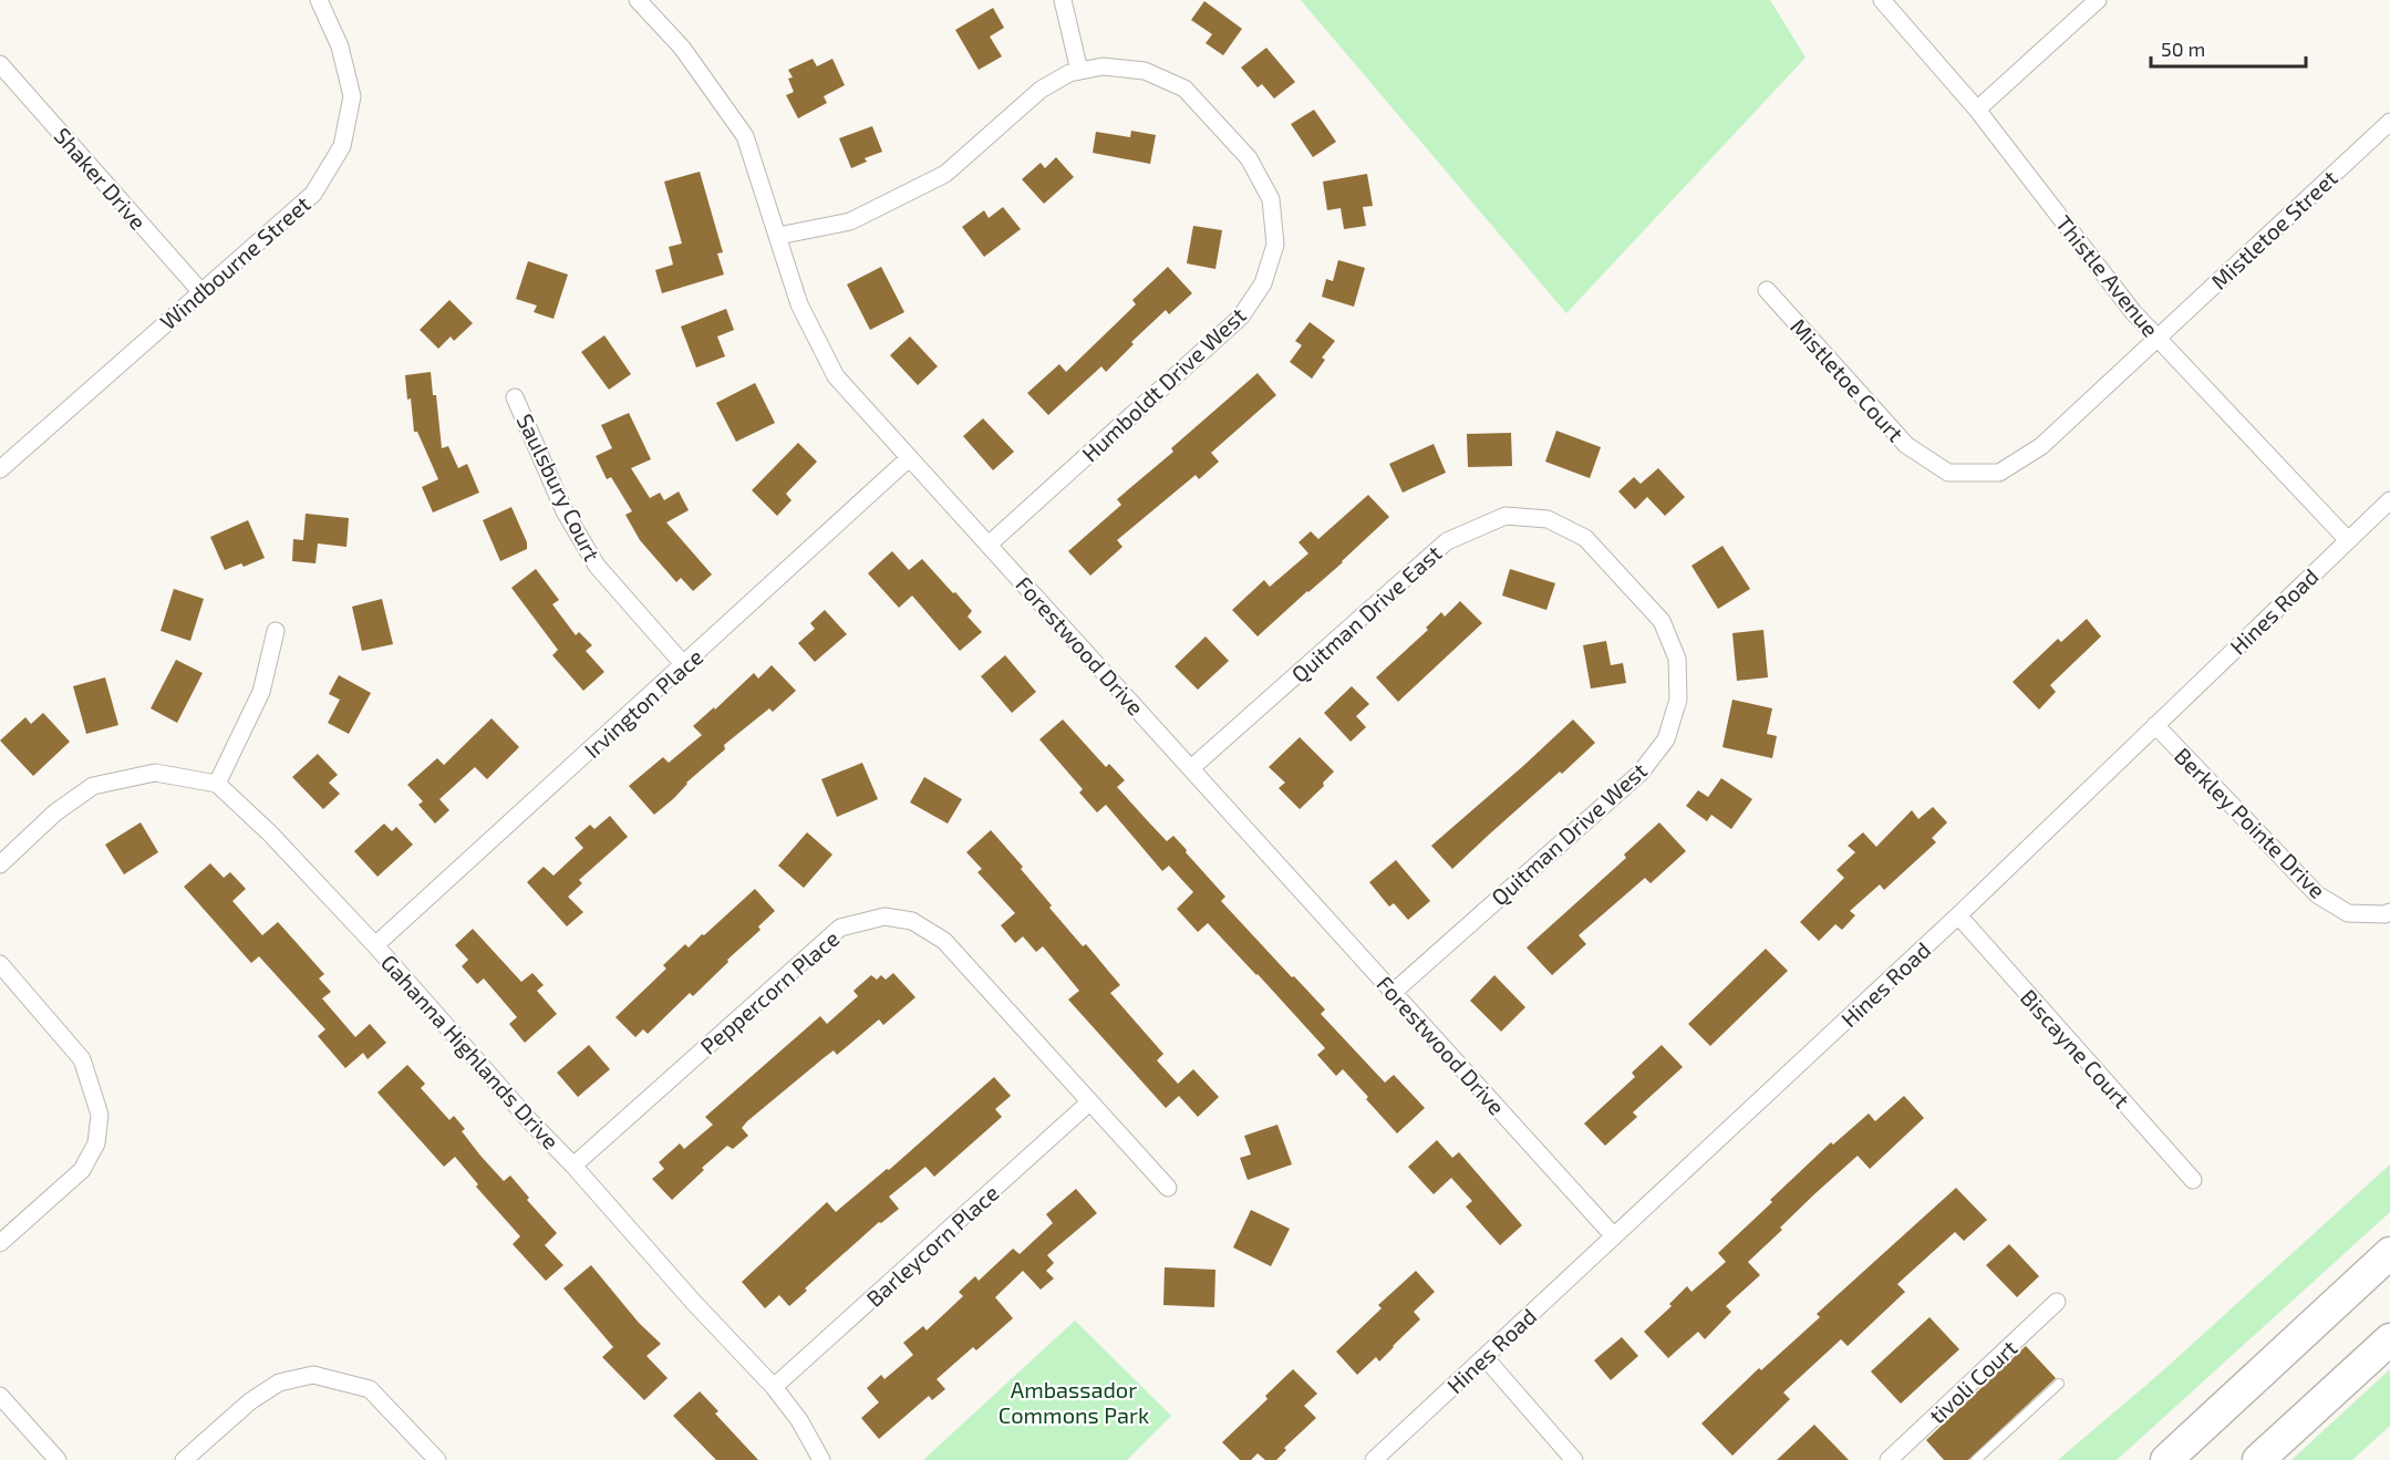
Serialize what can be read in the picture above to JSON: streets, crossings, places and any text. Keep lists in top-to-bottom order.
{
  "streets": {
    "street": [
      "Shaker Drive",
      "Mistletoe Street",
      "Windbourne Street",
      "Thistle Avenue",
      "Mistletoe Court",
      "Humboldt Drive West",
      "Saulsbury Court",
      "Hines Road",
      "Quitman Drive East",
      "Forestwood Drive",
      "Irvington Place",
      "Berkley Pointe Drive",
      "Quitman Drive West",
      "Peppercorn Place",
      "Biscayne Court",
      "Gahanna Highlands Drive",
      "Barleycorn Place",
      "tivoli Court"
    ]
  },
  "crossings": [
    ["Shaker Drive", "Windbourne Street"],
    ["Mistletoe Street", "Thistle Avenue"],
    ["Mistletoe Street", "Mistletoe Court"],
    ["Thistle Avenue", "Mistletoe Court"],
    ["Thistle Avenue", "Hines Road"],
    ["Humboldt Drive West", "Forestwood Drive"],
    ["Saulsbury Court", "Irvington Place"],
    ["Hines Road", "Forestwood Drive"],
    ["Hines Road", "Berkley Pointe Drive"],
    ["Hines Road", "Biscayne Court"],
    ["Quitman Drive East", "Forestwood Drive"],
    ["Quitman Drive East", "Quitman Drive West"],
    ["Forestwood Drive", "Irvington Place"],
    ["Forestwood Drive", "Quitman Drive West"],
    ["Irvington Place", "Gahanna Highlands Drive"],
    ["Peppercorn Place", "Gahanna Highlands Drive"],
    ["Peppercorn Place", "Barleycorn Place"],
    ["Gahanna Highlands Drive", "Barleycorn Place"]
  ],
  "parks": ["Ambassador Commons Park"],
  "scale_bar": "50 m"
}
